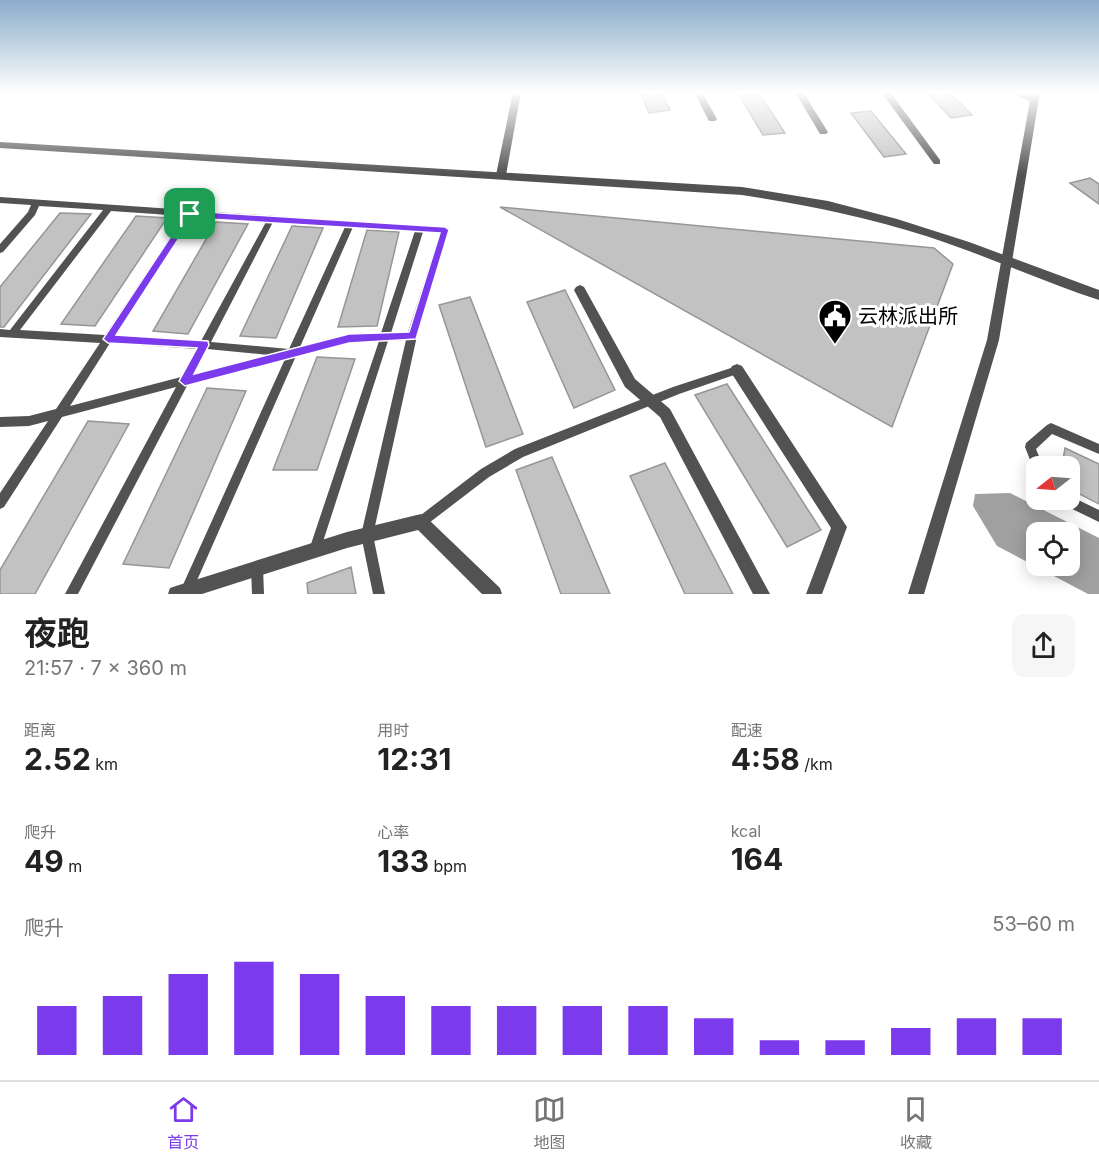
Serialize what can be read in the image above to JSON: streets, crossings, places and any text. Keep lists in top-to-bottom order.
{
  "places": {
    "public building": ["云林派出所"]
  },
  "north": "left",
  "page": {
    "heading": ["夜跑", "21:57 · 7 × 360 m"],
    "stats": [
      ["距离", "2.52 km"],
      ["用时", "12:31"],
      ["配速", "4:58 /km"],
      ["爬升", "49 m"],
      ["心率", "133 bpm"],
      ["kcal", "164"]
    ],
    "chart": ["爬升", "53–60 m"],
    "tabs": ["首页", "地图", "收藏"]
  }
}
